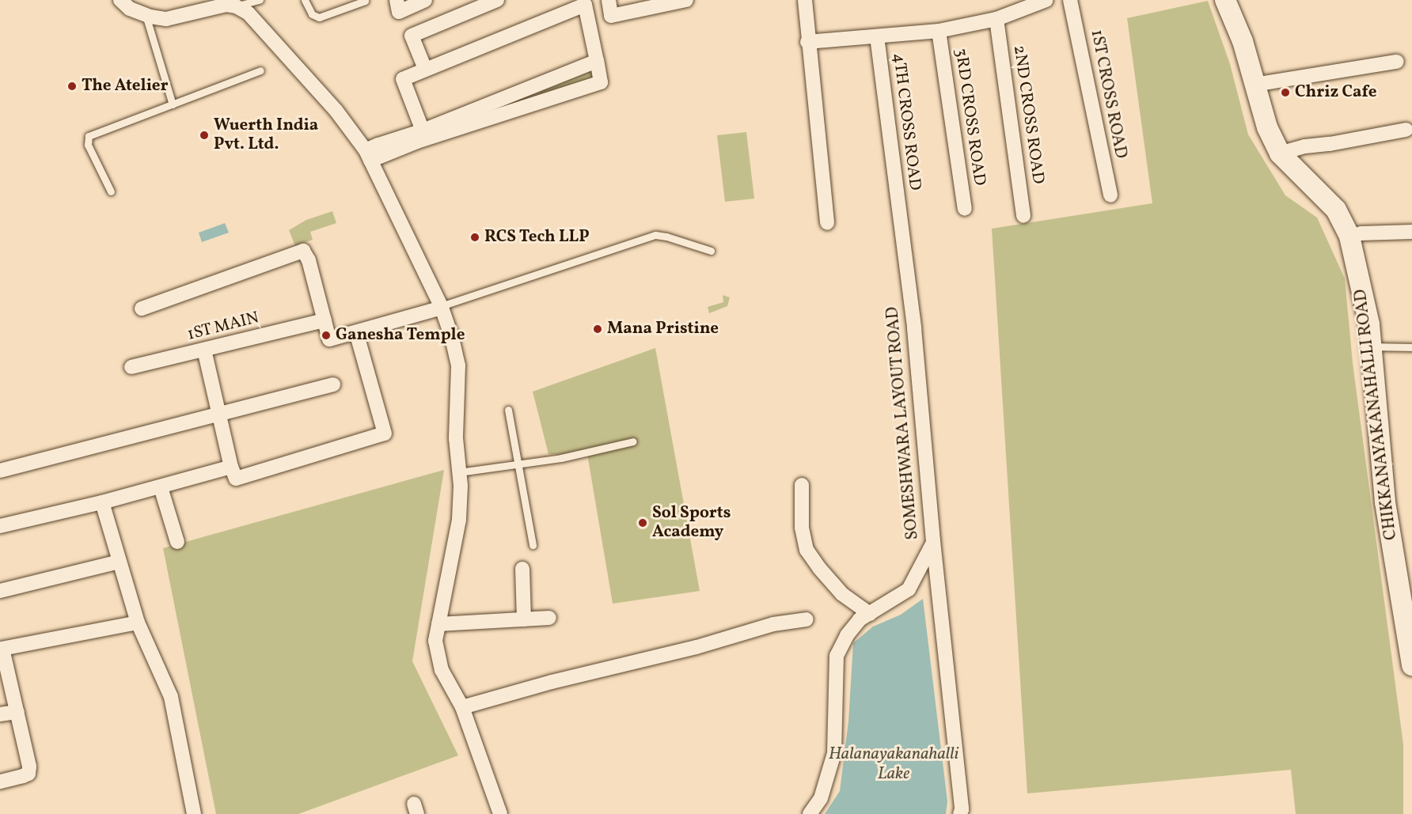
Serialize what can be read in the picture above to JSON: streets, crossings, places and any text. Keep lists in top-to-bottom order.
{
  "streets": {
    "main road": ["CHIKKANAYAKANAHALLI ROAD"],
    "street": [
      "1ST CROSS ROAD",
      "2ND CROSS ROAD",
      "3RD CROSS ROAD",
      "4TH CROSS ROAD",
      "1ST MAIN",
      "SOMESHWARA LAYOUT ROAD"
    ]
  },
  "crossings": [
    ["4TH CROSS ROAD", "SOMESHWARA LAYOUT ROAD"]
  ],
  "water": ["Halanayakanahalli Lake"],
  "places": [
    "The Atelier",
    "Chriz Cafe",
    "Wuerth India Pvt. Ltd.",
    "RCS Tech LLP",
    "Mana Pristine",
    "Ganesha Temple",
    "Sol Sports Academy"
  ]
}
